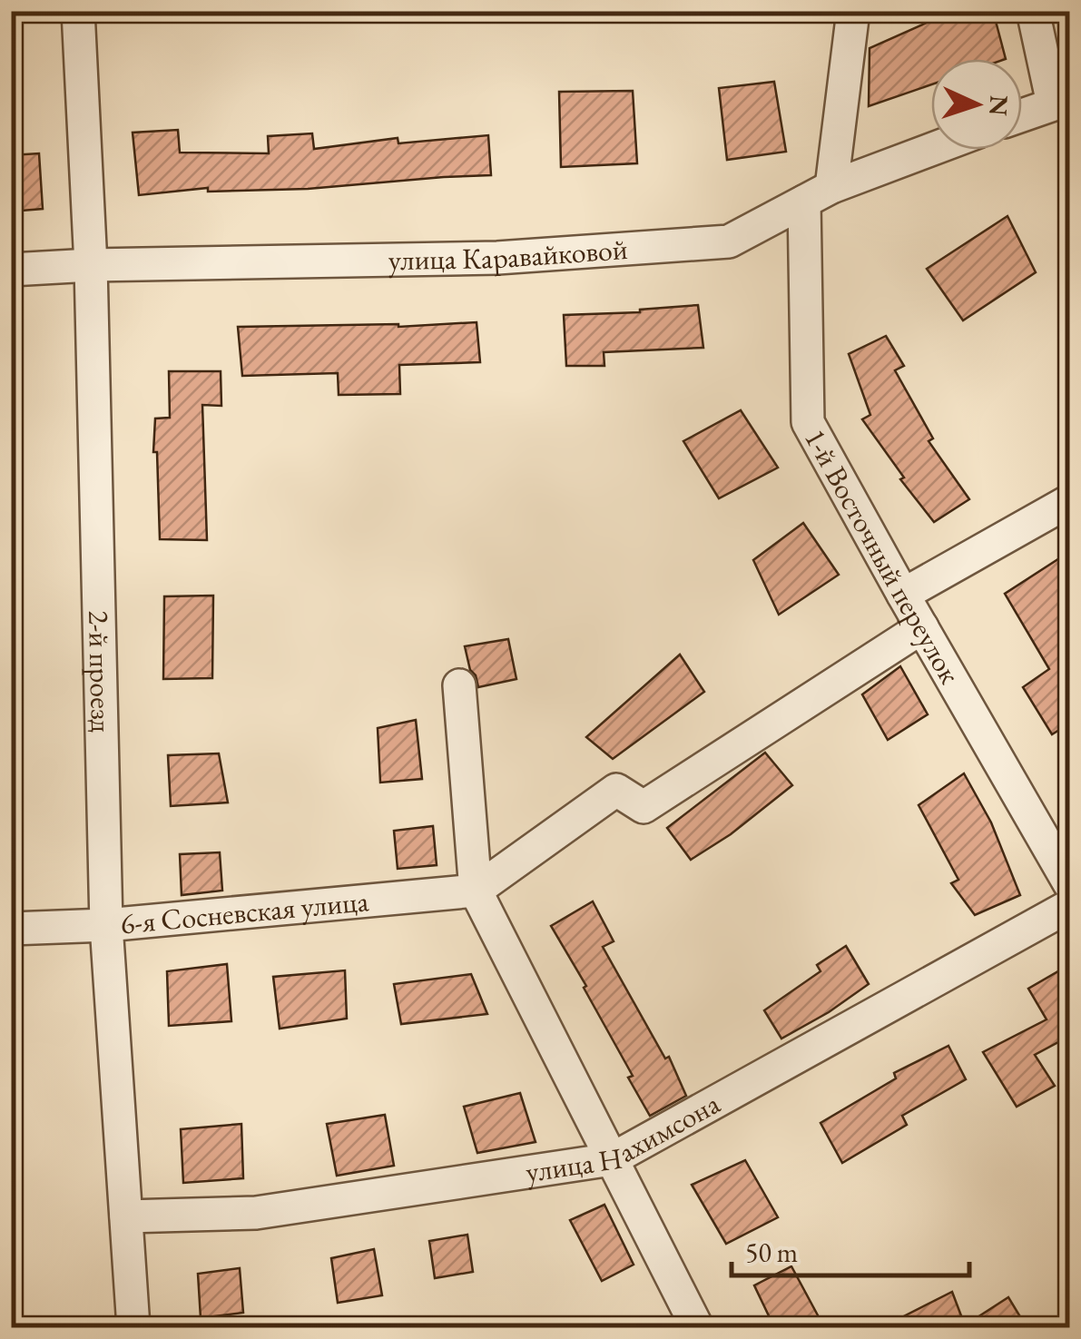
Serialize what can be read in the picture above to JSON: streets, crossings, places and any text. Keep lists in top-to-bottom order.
{
  "streets": {
    "street": [
      "улица Каравайковой",
      "1-й Восточный переулок",
      "2-й проезд",
      "6-я Сосневская улица",
      "улица Нахимсона"
    ]
  },
  "crossings": [
    ["улица Каравайковой", "1-й Восточный переулок"],
    ["улица Каравайковой", "2-й проезд"],
    ["2-й проезд", "6-я Сосневская улица"],
    ["2-й проезд", "улица Нахимсона"]
  ],
  "scale_bar": "50 m",
  "north": "right"
}
